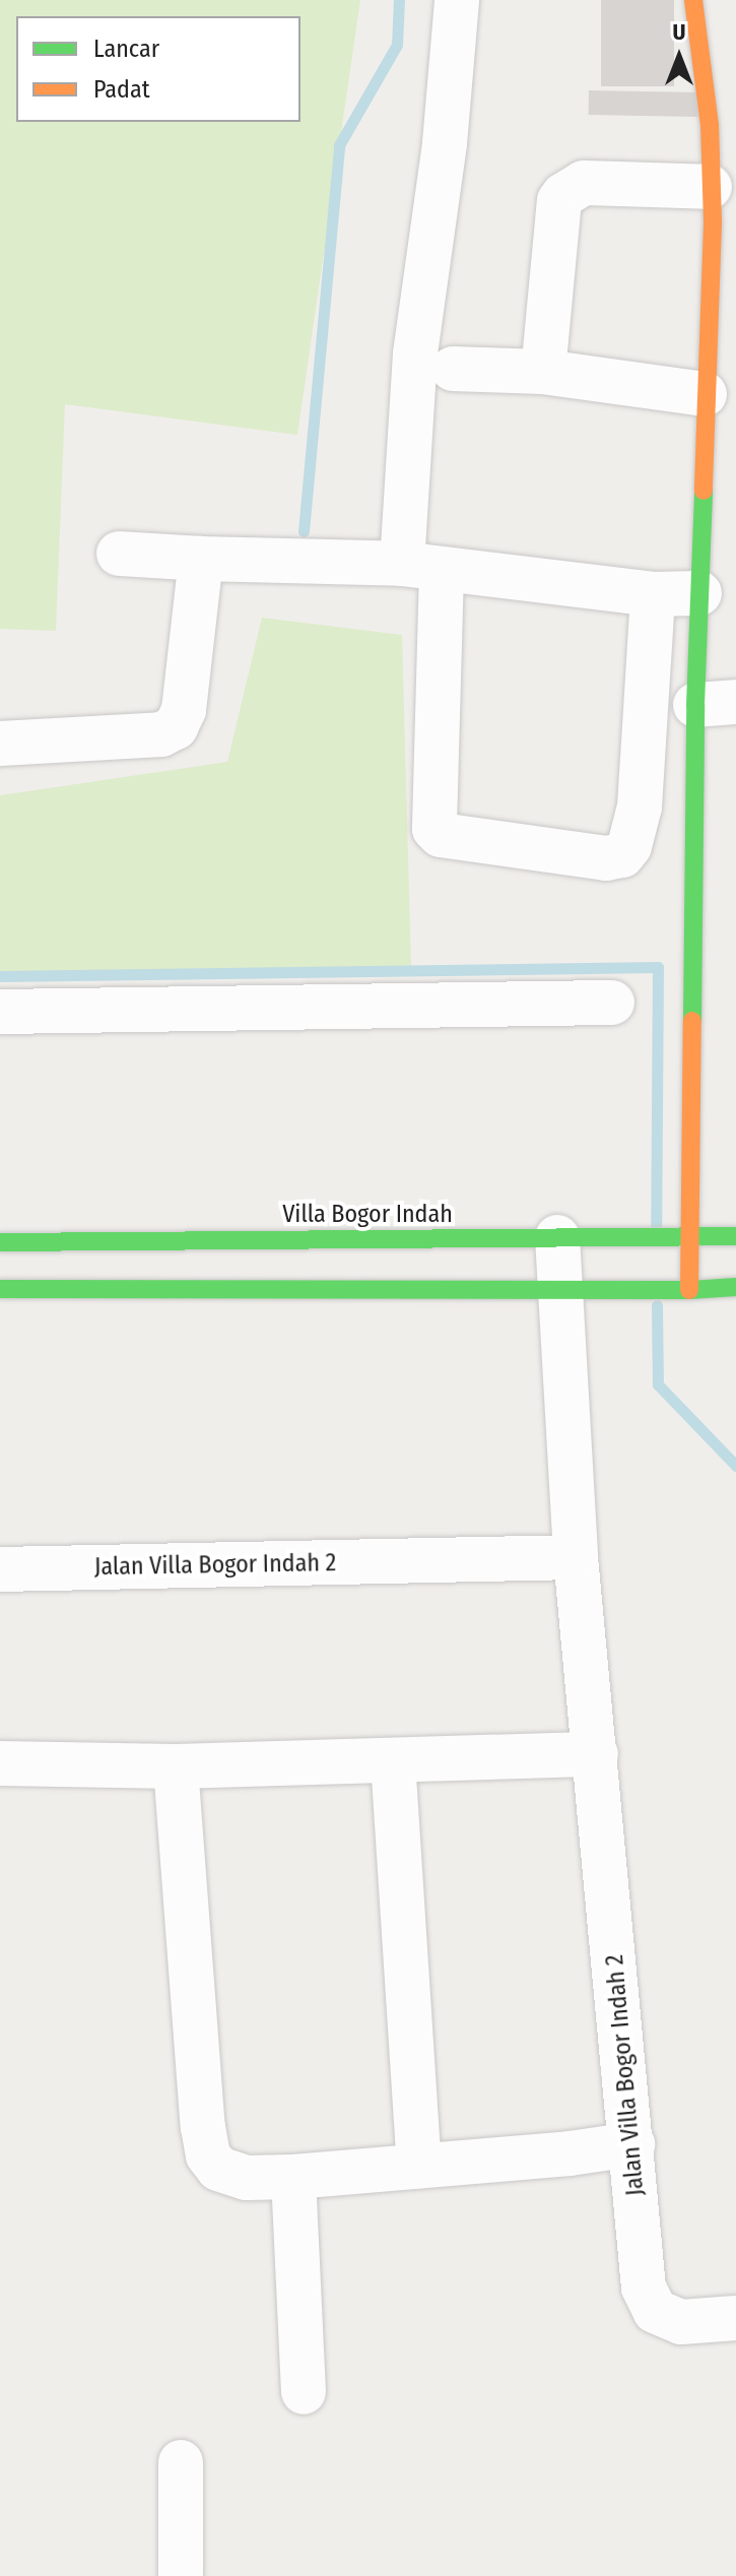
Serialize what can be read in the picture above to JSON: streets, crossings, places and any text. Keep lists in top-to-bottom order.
{
  "streets": {
    "street": ["Villa Bogor Indah", "Jalan Villa Bogor Indah 2"]
  },
  "crossings": [
    ["Villa Bogor Indah", "Jalan Villa Bogor Indah 2"]
  ],
  "legend": ["Lancar", "Padat"],
  "north": "top"
}
